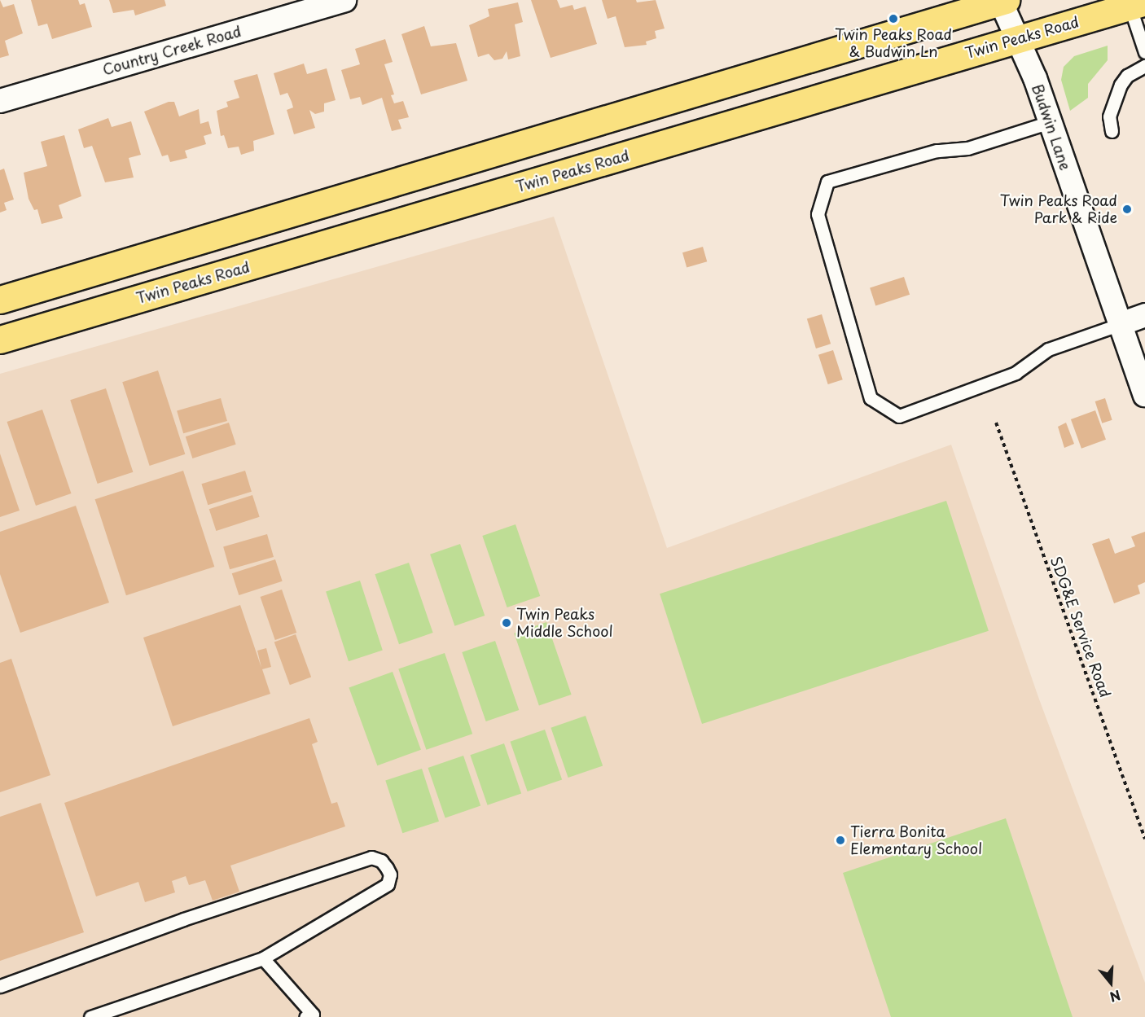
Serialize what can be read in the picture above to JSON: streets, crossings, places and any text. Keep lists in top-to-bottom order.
{
  "streets": {
    "main road": ["Twin Peaks Road"],
    "street": ["Country Creek Road", "Budwin Lane"],
    "path": ["SDG&E Service Road"]
  },
  "crossings": [
    ["Twin Peaks Road", "Budwin Lane"]
  ],
  "places": [
    "Twin Peaks Road & Budwin Ln",
    "Twin Peaks Road Park & Ride",
    "Twin Peaks Middle School",
    "Tierra Bonita Elementary School"
  ],
  "north": "bottom"
}
